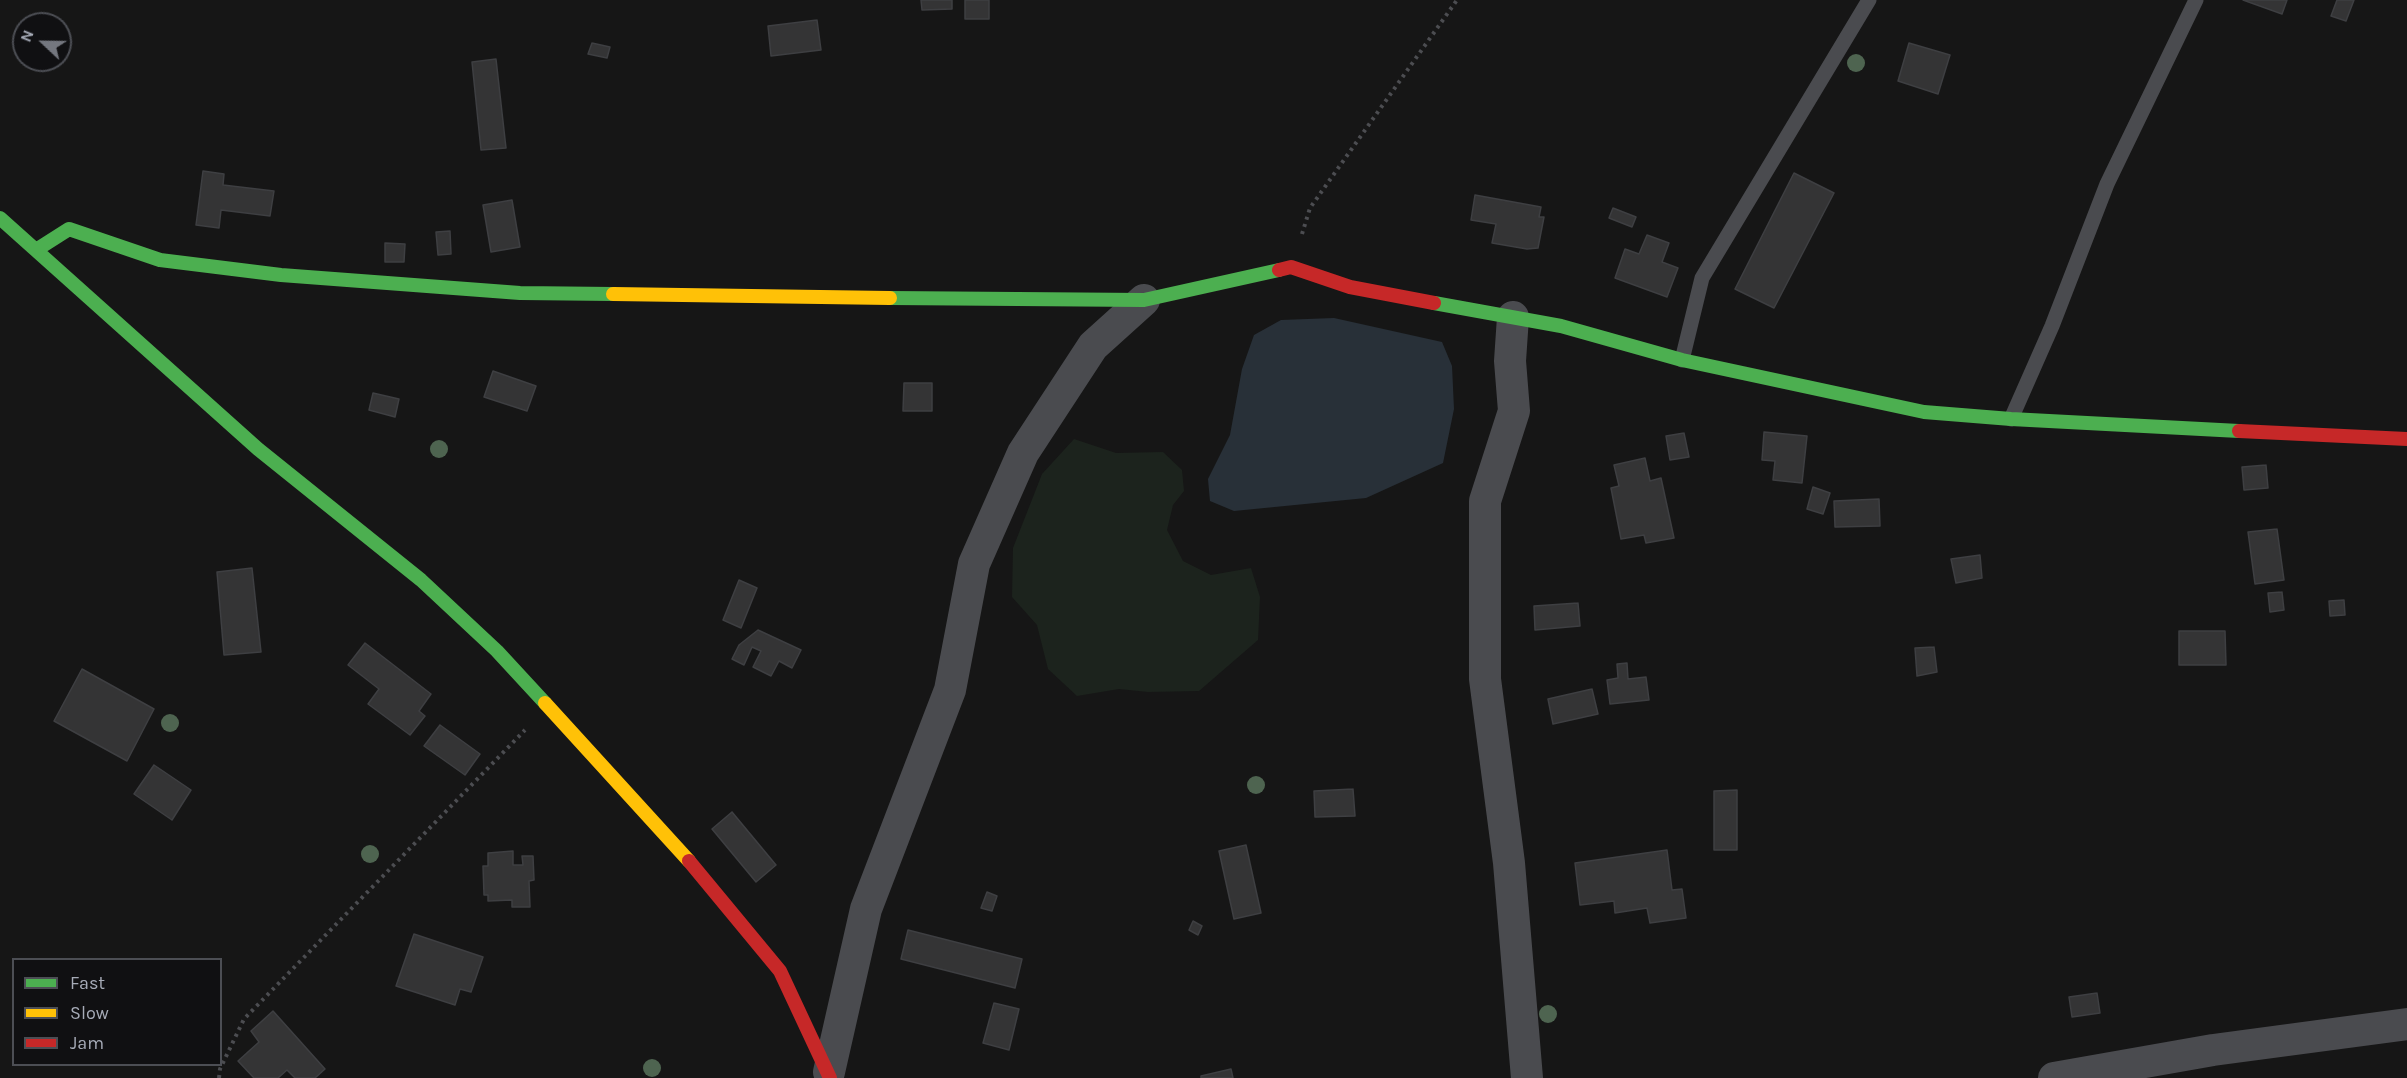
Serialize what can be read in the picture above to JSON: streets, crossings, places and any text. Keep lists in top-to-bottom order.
{
  "legend": ["Fast", "Slow", "Jam"],
  "north": "left"
}
